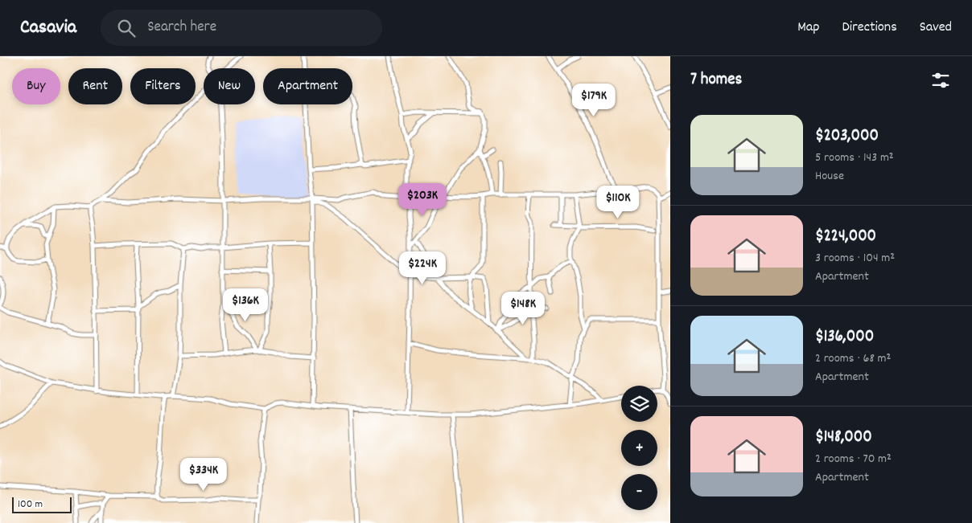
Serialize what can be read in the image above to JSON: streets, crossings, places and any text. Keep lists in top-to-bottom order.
{
  "scale_bar": "100 m",
  "page": {
    "header": "Casavia",
    "search": "Search here",
    "nav": ["Map", "Directions", "Saved"],
    "heading": "7 homes",
    "chip": [
      "Buy",
      "Rent",
      "Filters",
      "New",
      "Apartment"
    ],
    "price": [
      "$179K",
      "$203K",
      "$110K",
      "$224K",
      "$136K",
      "$148K",
      "$334K"
    ],
    "list": [
      {
        "name": "$203,000",
        "note": "5 rooms · 143 m² · House"
      },
      {
        "name": "$224,000",
        "note": "3 rooms · 104 m² · Apartment"
      },
      {
        "name": "$136,000",
        "note": "2 rooms · 68 m² · Apartment"
      },
      {
        "name": "$148,000",
        "note": "2 rooms · 70 m² · Apartment"
      }
    ],
    "map_buttons": ["+", "−"],
    "scale": "100 m"
  }
}
